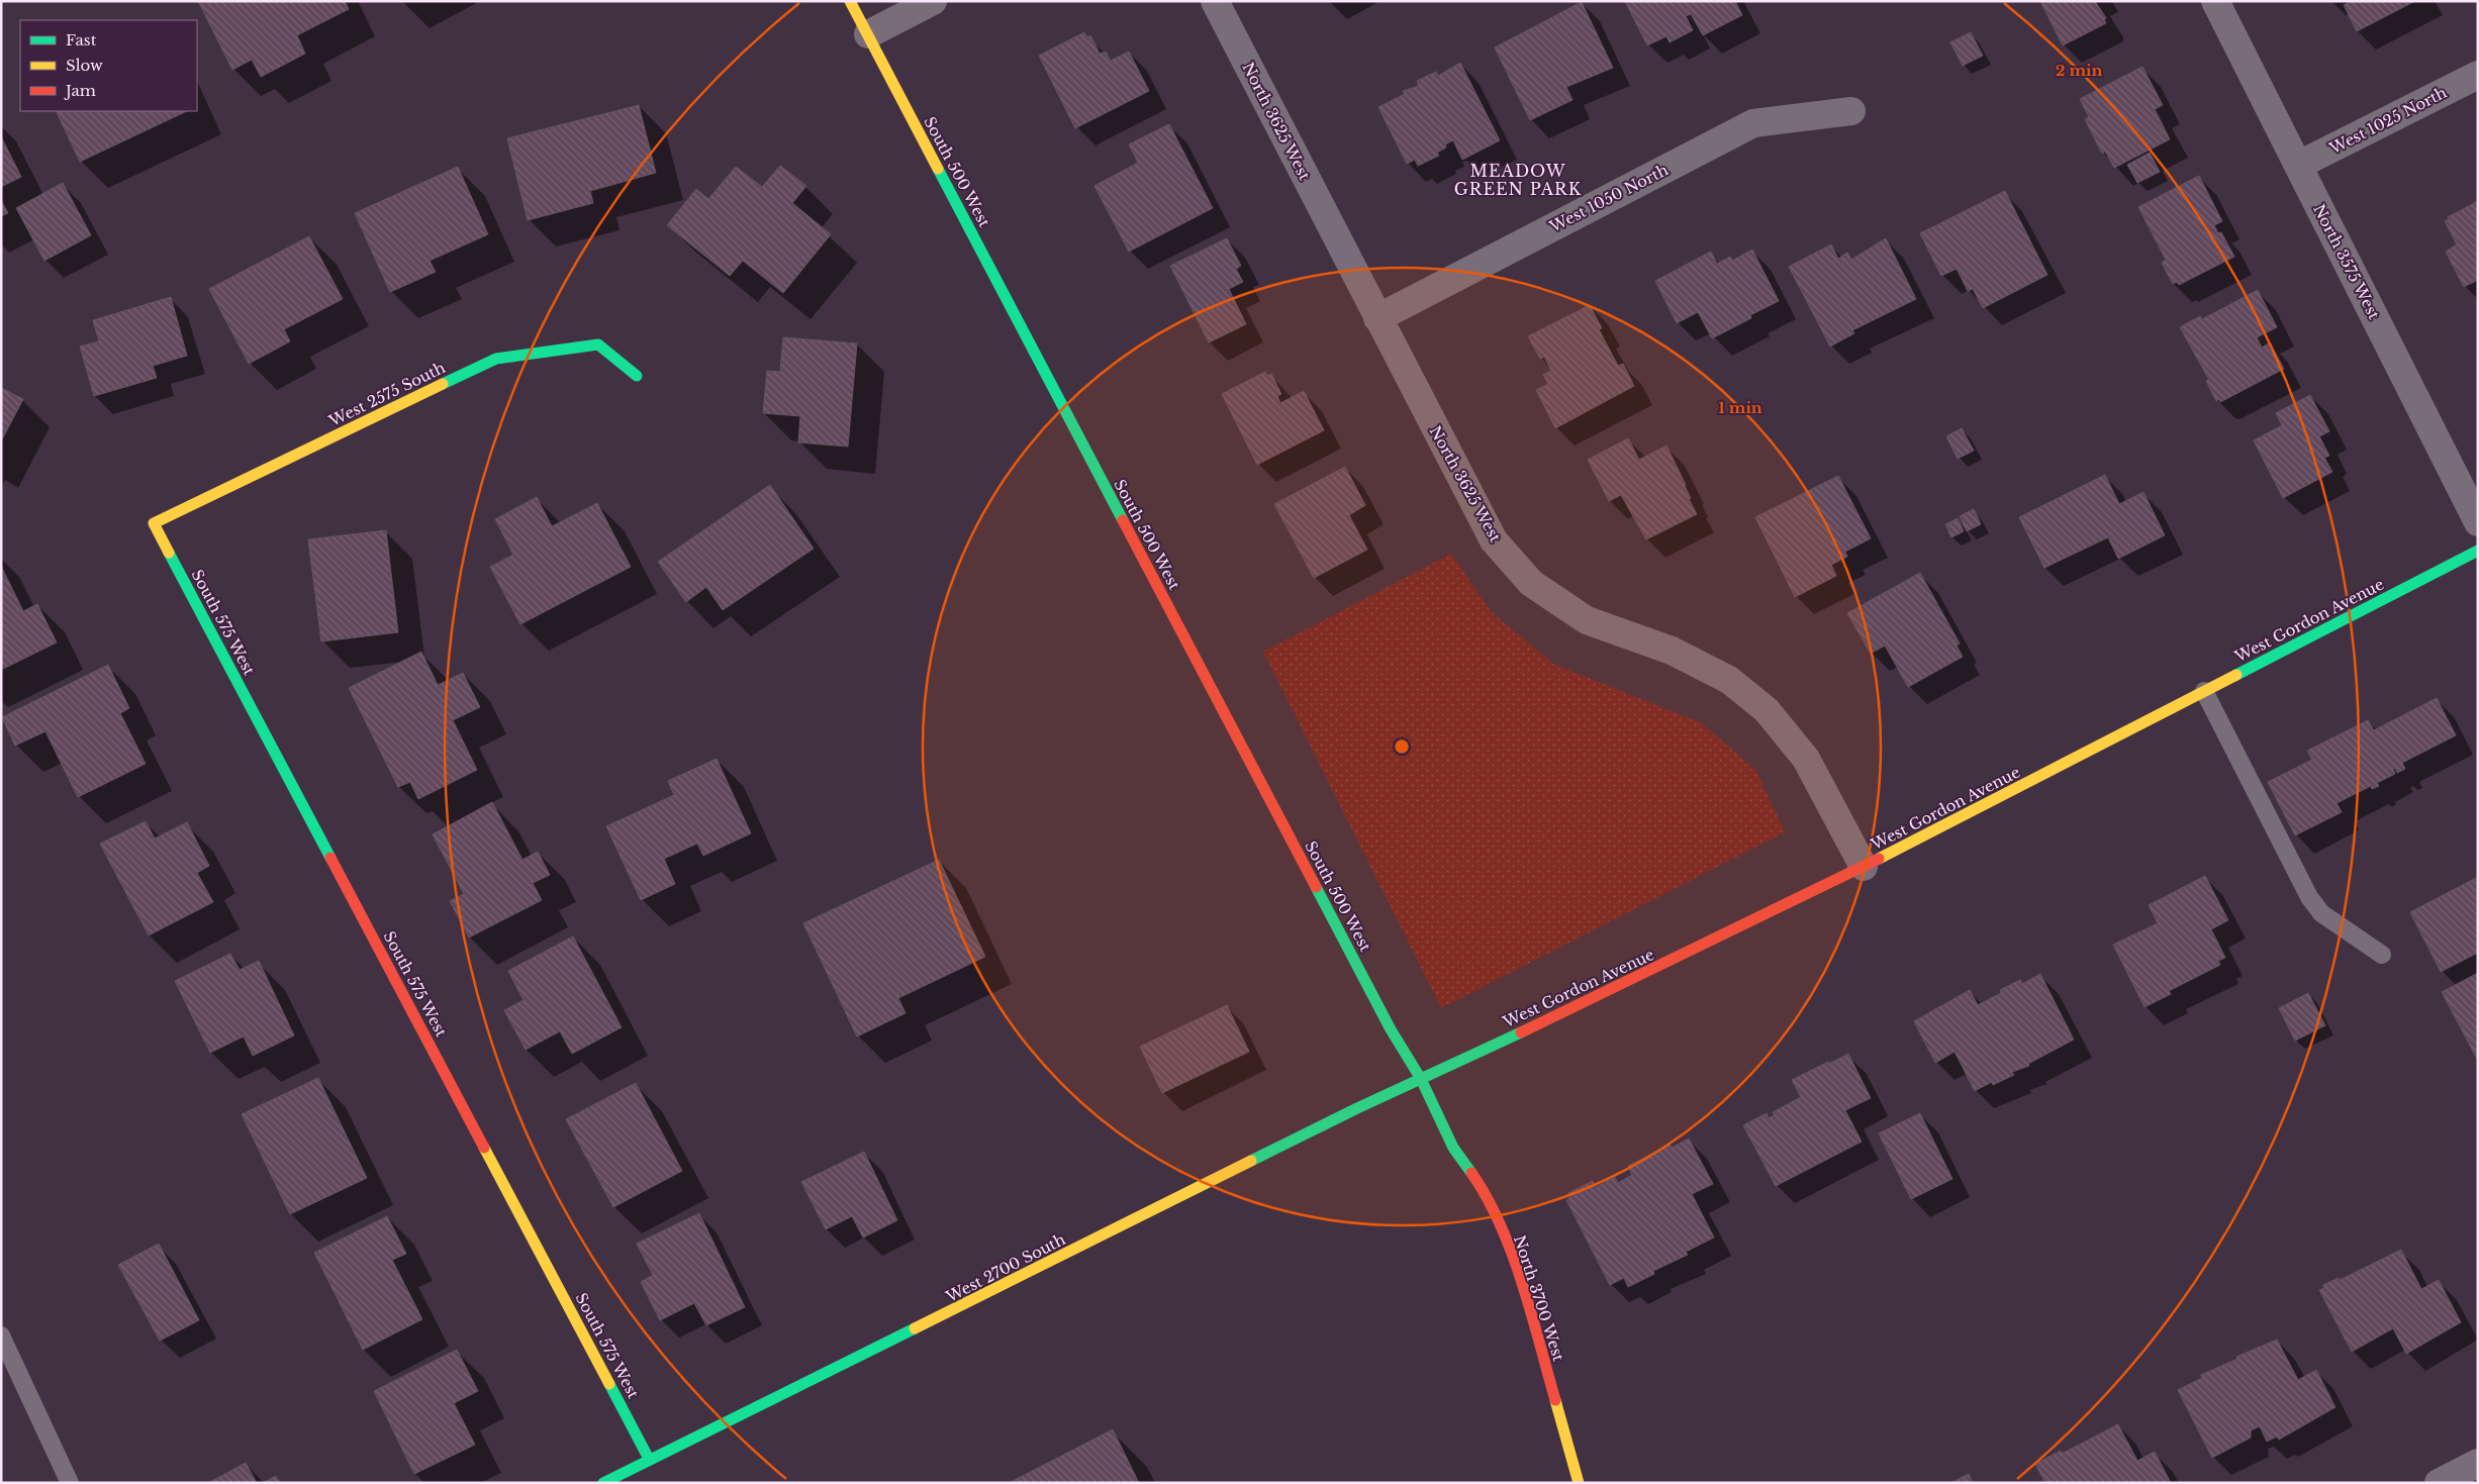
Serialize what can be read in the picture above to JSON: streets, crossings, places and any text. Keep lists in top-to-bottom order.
{
  "streets": {
    "street": [
      "West 1025 North",
      "North 3625 West",
      "South 500 West",
      "West 1050 North",
      "North 3575 West",
      "West 2575 South",
      "West Gordon Avenue",
      "South 575 West",
      "West 2700 South",
      "North 3700 West"
    ]
  },
  "crossings": [
    ["West 1025 North", "North 3575 West"],
    ["North 3625 West", "West 1050 North"],
    ["North 3625 West", "West Gordon Avenue"],
    ["South 500 West", "West Gordon Avenue"],
    ["South 500 West", "West 2700 South"],
    ["South 500 West", "North 3700 West"],
    ["West 2575 South", "South 575 West"],
    ["West Gordon Avenue", "West 2700 South"],
    ["West Gordon Avenue", "North 3700 West"],
    ["South 575 West", "West 2700 South"],
    ["West 2700 South", "North 3700 West"]
  ],
  "districts": ["MEADOW GREEN PARK"],
  "legend": ["Fast", "Slow", "Jam"],
  "rings": ["2 min", "1 min"]
}
